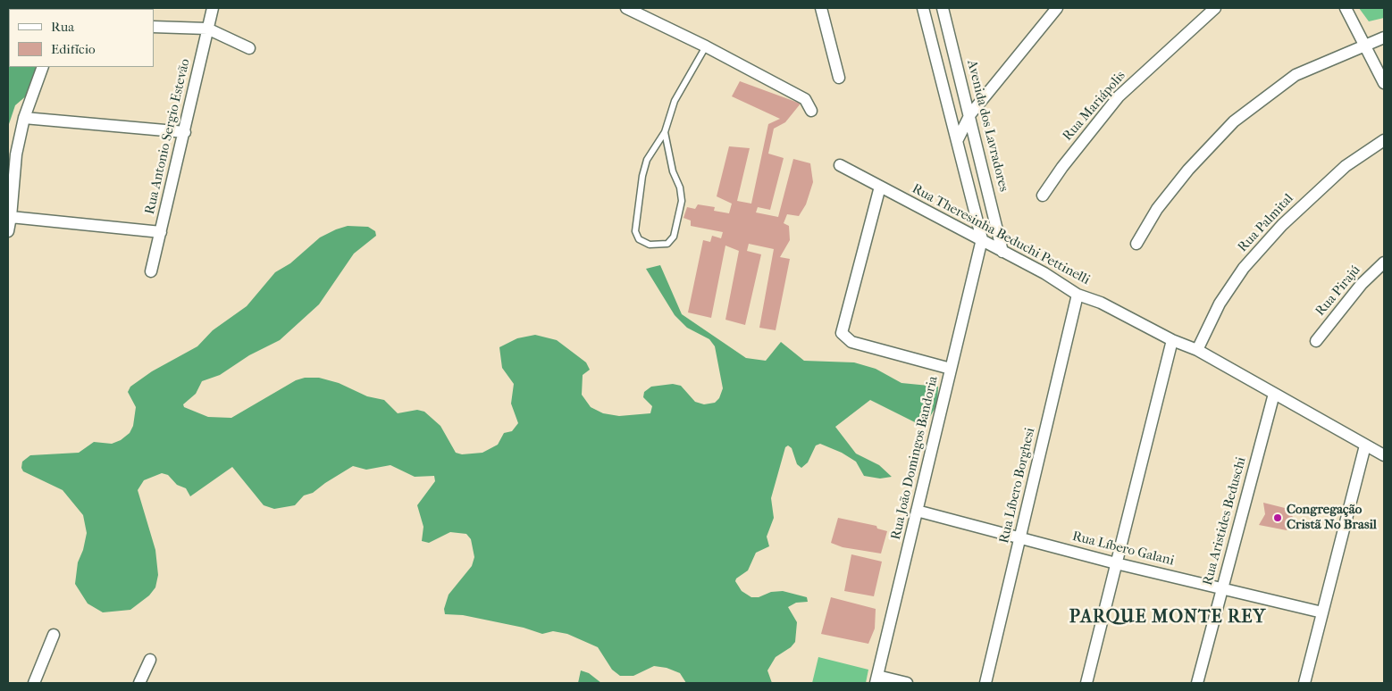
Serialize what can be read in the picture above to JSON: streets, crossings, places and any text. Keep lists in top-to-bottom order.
{
  "streets": {
    "street": [
      "Rua Mariápolis",
      "Avenida dos Lavradores",
      "Rua Antonio Sergio Estevão",
      "Rua Palmital",
      "Rua Theresinha Beduchi Pettinelli",
      "Rua Pirajú",
      "Rua João Domingos Bandoria",
      "Rua Líbero Borghesi",
      "Rua Aristides Beduschi",
      "Rua Líbero Galani"
    ]
  },
  "crossings": [
    ["Avenida dos Lavradores", "Rua Theresinha Beduchi Pettinelli"],
    ["Rua Palmital", "Rua Theresinha Beduchi Pettinelli"],
    ["Rua Theresinha Beduchi Pettinelli", "Rua João Domingos Bandoria"],
    ["Rua Theresinha Beduchi Pettinelli", "Rua Líbero Borghesi"],
    ["Rua Theresinha Beduchi Pettinelli", "Rua Aristides Beduschi"],
    ["Rua João Domingos Bandoria", "Rua Líbero Galani"],
    ["Rua Líbero Borghesi", "Rua Líbero Galani"],
    ["Rua Aristides Beduschi", "Rua Líbero Galani"]
  ],
  "districts": ["PARQUE MONTE REY"],
  "places": ["Congregação Cristã No Brasil"],
  "legend": ["Rua", "Edifício"]
}
